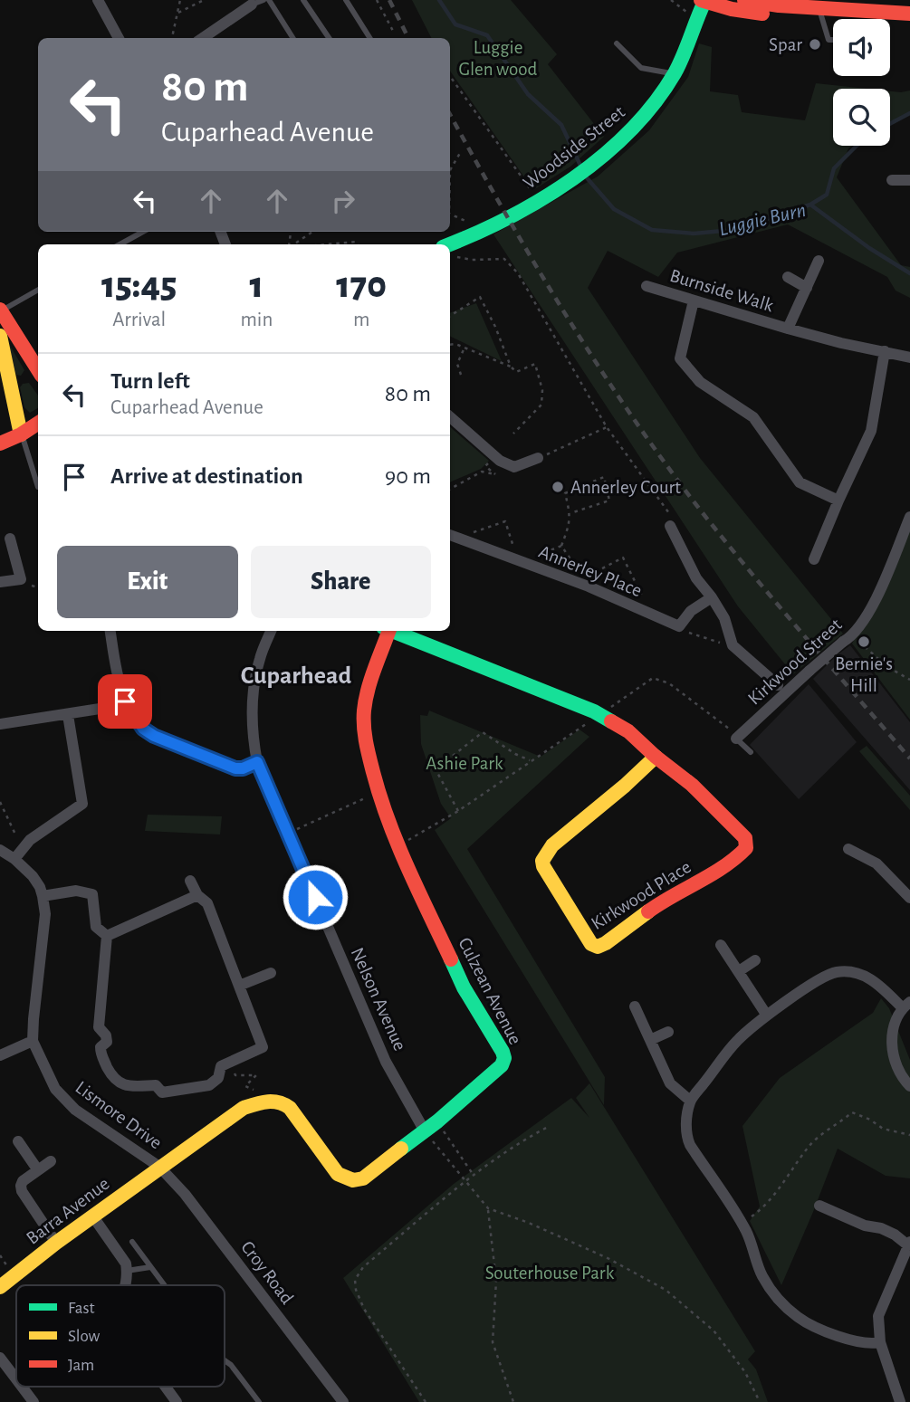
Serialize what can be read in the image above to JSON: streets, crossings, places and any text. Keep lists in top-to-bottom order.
{
  "streets": {
    "street": [
      "Woodside Street",
      "Burnside Walk",
      "Annerley Place",
      "Kirkwood Street",
      "Kirkwood Place",
      "Culzean Avenue",
      "Nelson Avenue",
      "Lismore Drive",
      "Barra Avenue",
      "Croy Road"
    ]
  },
  "crossings": [
    ["Culzean Avenue", "Nelson Avenue"],
    ["Lismore Drive", "Barra Avenue"],
    ["Lismore Drive", "Croy Road"],
    ["Barra Avenue", "Croy Road"]
  ],
  "districts": ["Cuparhead"],
  "water": ["Luggie Burn"],
  "parks": ["Luggie Glen wood", "Ashie Park", "Souterhouse Park"],
  "places": ["Spar", "Annerley Court", "Bernie's Hill"],
  "legend": ["Fast", "Slow", "Jam"],
  "page": {
    "turn": ["80 m", "Cuparhead Avenue"],
    "eta": [
      "15:45",
      "Arrival",
      "1",
      "min",
      "170",
      "m"
    ],
    "list": [
      {
        "name": "Turn left",
        "note": "Cuparhead Avenue",
        "value": "80 m"
      },
      {
        "name": "Arrive at destination",
        "value": "90 m"
      }
    ],
    "buttons": ["Exit", "Share"]
  }
}
